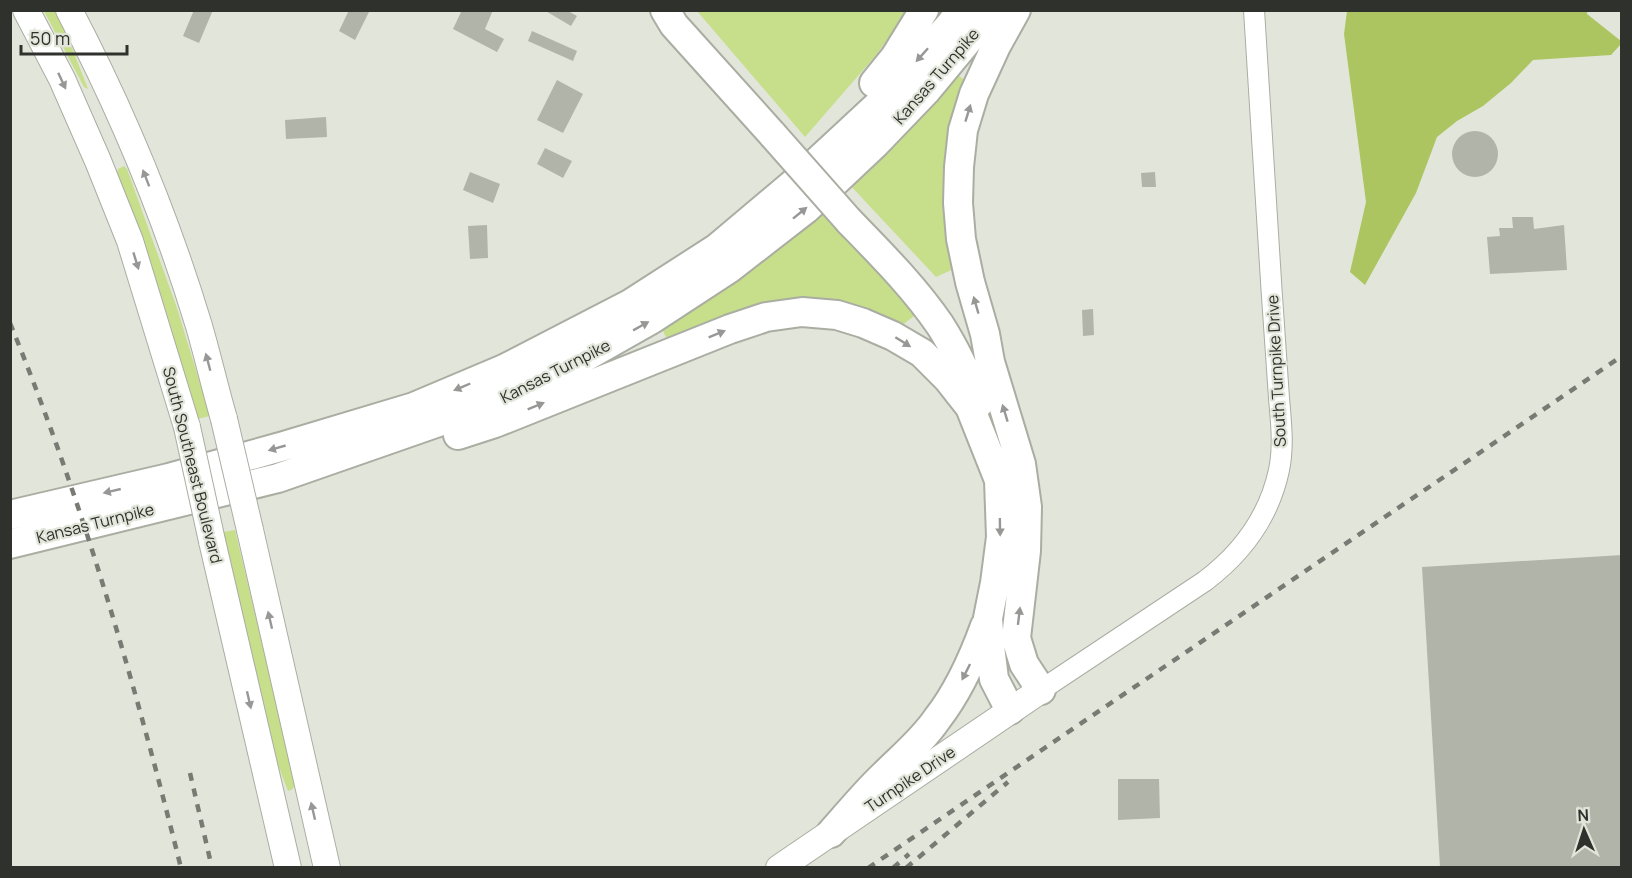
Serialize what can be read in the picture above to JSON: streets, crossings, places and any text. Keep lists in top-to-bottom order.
{
  "streets": {
    "highway": ["Kansas Turnpike"],
    "main road": ["South Southeast Boulevard", "Turnpike Drive"],
    "street": ["South Turnpike Drive"]
  },
  "crossings": [
    ["South Turnpike Drive", "Turnpike Drive"]
  ],
  "scale_bar": "50 m",
  "north": "top"
}
